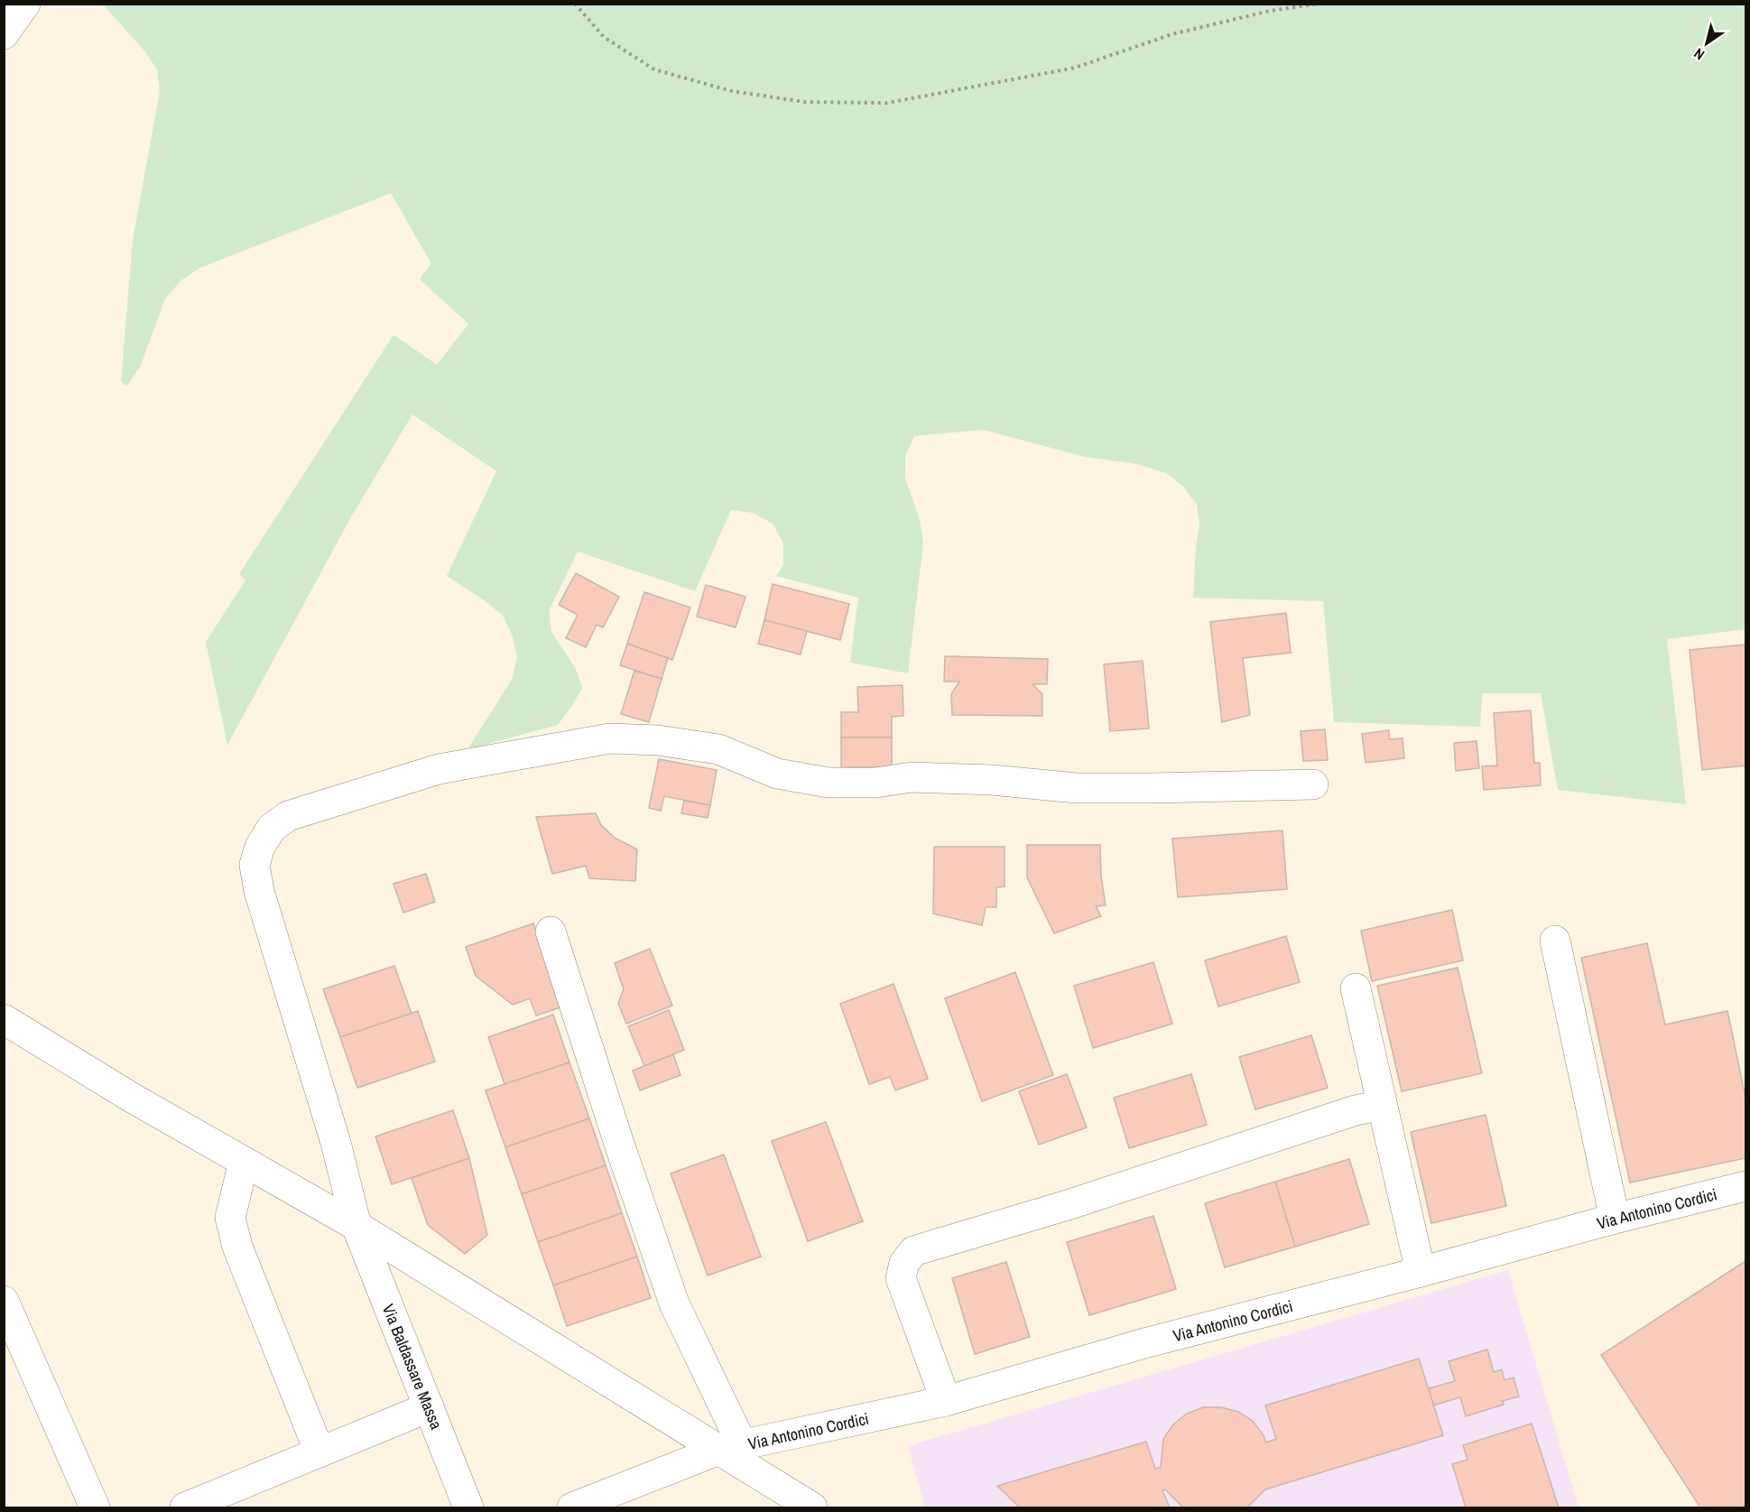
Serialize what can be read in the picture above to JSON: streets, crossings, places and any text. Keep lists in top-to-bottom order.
{
  "streets": {
    "street": ["Via Antonino Cordici", "Via Baldassare Massa"]
  },
  "north": "bottom left"
}
